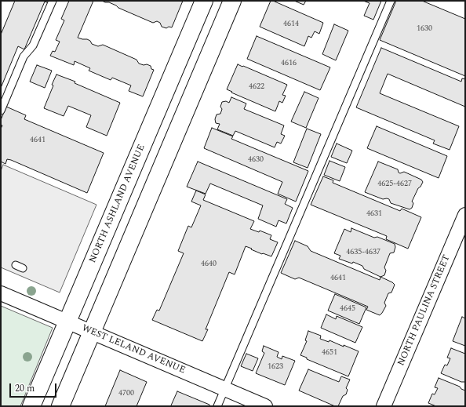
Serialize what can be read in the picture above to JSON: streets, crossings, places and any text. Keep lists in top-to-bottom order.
{
  "streets": {
    "main road": ["NORTH ASHLAND AVENUE"],
    "street": ["NORTH PAULINA STREET", "WEST LELAND AVENUE"]
  },
  "crossings": [
    ["NORTH ASHLAND AVENUE", "WEST LELAND AVENUE"]
  ],
  "house_numbers": [
    "4614",
    "1630",
    "4616",
    "4622",
    "4641",
    "4630",
    "4625-4627",
    "4631",
    "4635-4637",
    "4640",
    "4641",
    "4645",
    "4651",
    "1623",
    "4700"
  ],
  "scale_bar": "20 m"
}
